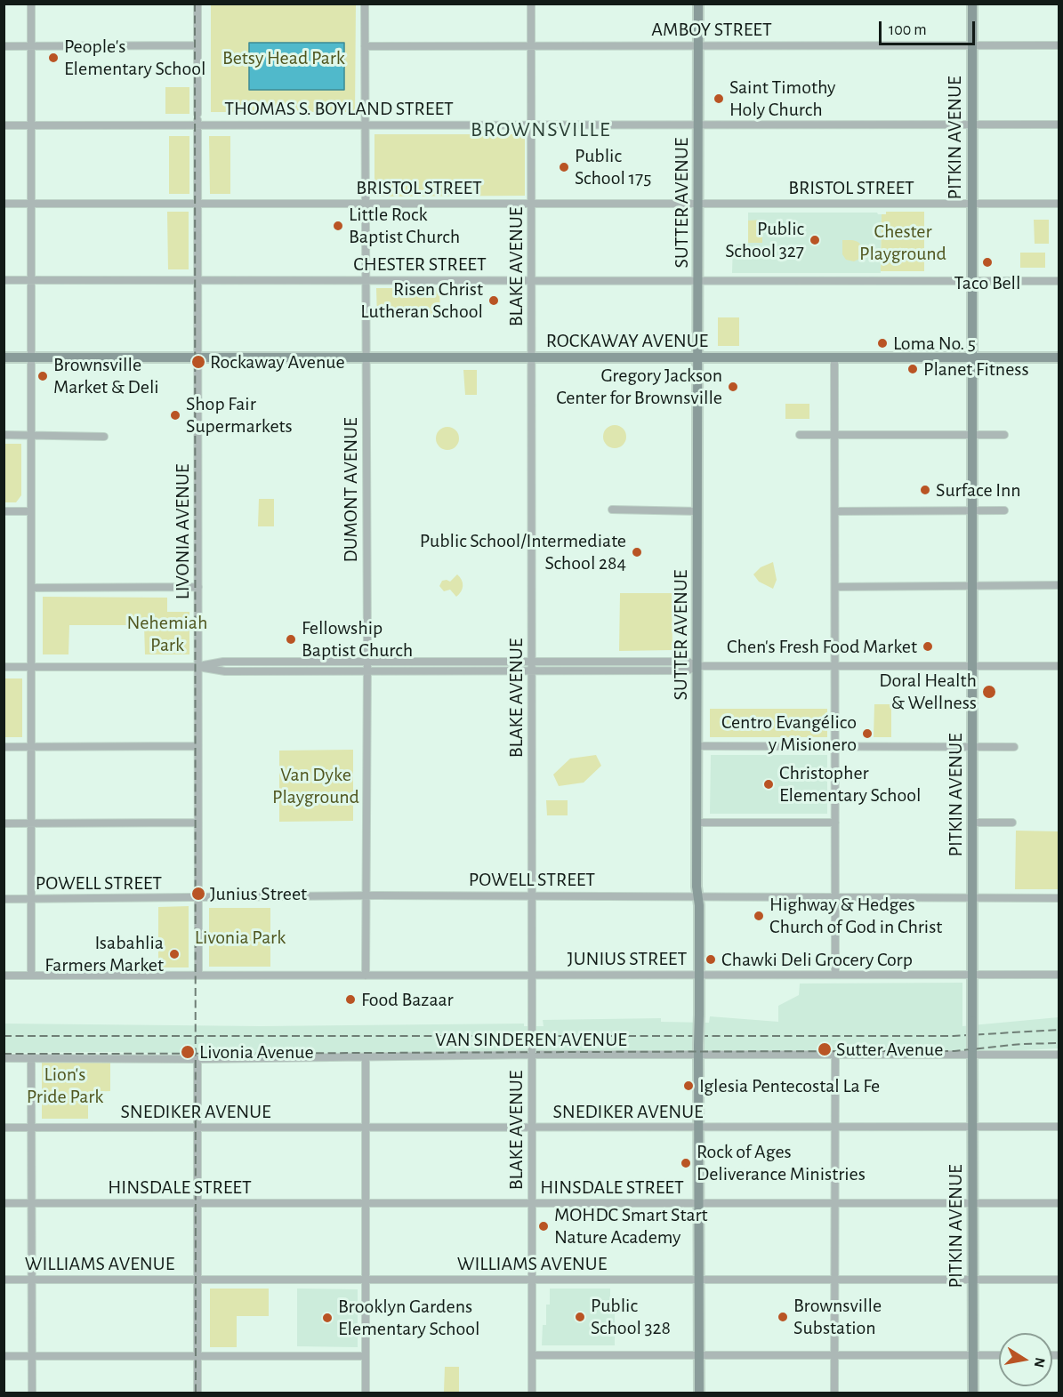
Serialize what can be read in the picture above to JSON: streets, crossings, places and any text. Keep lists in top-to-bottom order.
{
  "streets": {
    "street": [
      "AMBOY STREET",
      "THOMAS S. BOYLAND STREET",
      "PITKIN AVENUE",
      "BRISTOL STREET",
      "SUTTER AVENUE",
      "CHESTER STREET",
      "BLAKE AVENUE",
      "ROCKAWAY AVENUE",
      "DUMONT AVENUE",
      "LIVONIA AVENUE",
      "POWELL STREET",
      "JUNIUS STREET",
      "VAN SINDEREN AVENUE",
      "SNEDIKER AVENUE",
      "HINSDALE STREET",
      "WILLIAMS AVENUE"
    ]
  },
  "crossings": [
    ["AMBOY STREET", "PITKIN AVENUE"],
    ["AMBOY STREET", "SUTTER AVENUE"],
    ["AMBOY STREET", "BLAKE AVENUE"],
    ["AMBOY STREET", "DUMONT AVENUE"],
    ["THOMAS S. BOYLAND STREET", "PITKIN AVENUE"],
    ["THOMAS S. BOYLAND STREET", "SUTTER AVENUE"],
    ["THOMAS S. BOYLAND STREET", "BLAKE AVENUE"],
    ["THOMAS S. BOYLAND STREET", "DUMONT AVENUE"],
    ["THOMAS S. BOYLAND STREET", "LIVONIA AVENUE"],
    ["PITKIN AVENUE", "BRISTOL STREET"],
    ["PITKIN AVENUE", "CHESTER STREET"],
    ["PITKIN AVENUE", "ROCKAWAY AVENUE"],
    ["PITKIN AVENUE", "POWELL STREET"],
    ["PITKIN AVENUE", "JUNIUS STREET"],
    ["PITKIN AVENUE", "VAN SINDEREN AVENUE"],
    ["PITKIN AVENUE", "SNEDIKER AVENUE"],
    ["PITKIN AVENUE", "HINSDALE STREET"],
    ["PITKIN AVENUE", "WILLIAMS AVENUE"],
    ["BRISTOL STREET", "SUTTER AVENUE"],
    ["BRISTOL STREET", "BLAKE AVENUE"],
    ["BRISTOL STREET", "DUMONT AVENUE"],
    ["BRISTOL STREET", "LIVONIA AVENUE"],
    ["SUTTER AVENUE", "CHESTER STREET"],
    ["SUTTER AVENUE", "ROCKAWAY AVENUE"],
    ["SUTTER AVENUE", "POWELL STREET"],
    ["SUTTER AVENUE", "JUNIUS STREET"],
    ["SUTTER AVENUE", "VAN SINDEREN AVENUE"],
    ["SUTTER AVENUE", "SNEDIKER AVENUE"],
    ["SUTTER AVENUE", "HINSDALE STREET"],
    ["SUTTER AVENUE", "WILLIAMS AVENUE"],
    ["CHESTER STREET", "BLAKE AVENUE"],
    ["CHESTER STREET", "DUMONT AVENUE"],
    ["CHESTER STREET", "LIVONIA AVENUE"],
    ["BLAKE AVENUE", "ROCKAWAY AVENUE"],
    ["BLAKE AVENUE", "POWELL STREET"],
    ["BLAKE AVENUE", "JUNIUS STREET"],
    ["BLAKE AVENUE", "VAN SINDEREN AVENUE"],
    ["BLAKE AVENUE", "SNEDIKER AVENUE"],
    ["BLAKE AVENUE", "HINSDALE STREET"],
    ["BLAKE AVENUE", "WILLIAMS AVENUE"],
    ["ROCKAWAY AVENUE", "DUMONT AVENUE"],
    ["ROCKAWAY AVENUE", "LIVONIA AVENUE"],
    ["DUMONT AVENUE", "POWELL STREET"],
    ["DUMONT AVENUE", "JUNIUS STREET"],
    ["LIVONIA AVENUE", "POWELL STREET"],
    ["LIVONIA AVENUE", "JUNIUS STREET"]
  ],
  "districts": ["BROWNSVILLE"],
  "parks": [
    "Betsy Head Park",
    "Chester Playground",
    "Nehemiah Park",
    "Van Dyke Playground",
    "Livonia Park",
    "Lion's Pride Park"
  ],
  "places": [
    "People's Elementary School",
    "Saint Timothy Holy Church",
    "Public School 175",
    "Little Rock Baptist Church",
    "Public School 327",
    "Taco Bell",
    "Risen Christ Lutheran School",
    "Loma No. 5",
    "Rockaway Avenue",
    "Planet Fitness",
    "Brownsville Market & Deli",
    "Gregory Jackson Center for Brownsville",
    "Shop Fair Supermarkets",
    "Surface Inn",
    "Public School/Intermediate School 284",
    "Fellowship Baptist Church",
    "Chen's Fresh Food Market",
    "Doral Health & Wellness",
    "Centro Evangélico y Misionero",
    "Christopher Elementary School",
    "Junius Street",
    "Highway & Hedges Church of God in Christ",
    "Isabahlia Farmers Market",
    "Chawki Deli Grocery Corp",
    "Food Bazaar",
    "Sutter Avenue",
    "Livonia Avenue",
    "Iglesia Pentecostal La Fe",
    "Rock of Ages Deliverance Ministries",
    "MOHDC Smart Start Nature Academy",
    "Public School 328",
    "Brownsville Substation",
    "Brooklyn Gardens Elementary School"
  ],
  "scale_bar": "100 m",
  "north": "right"
}
